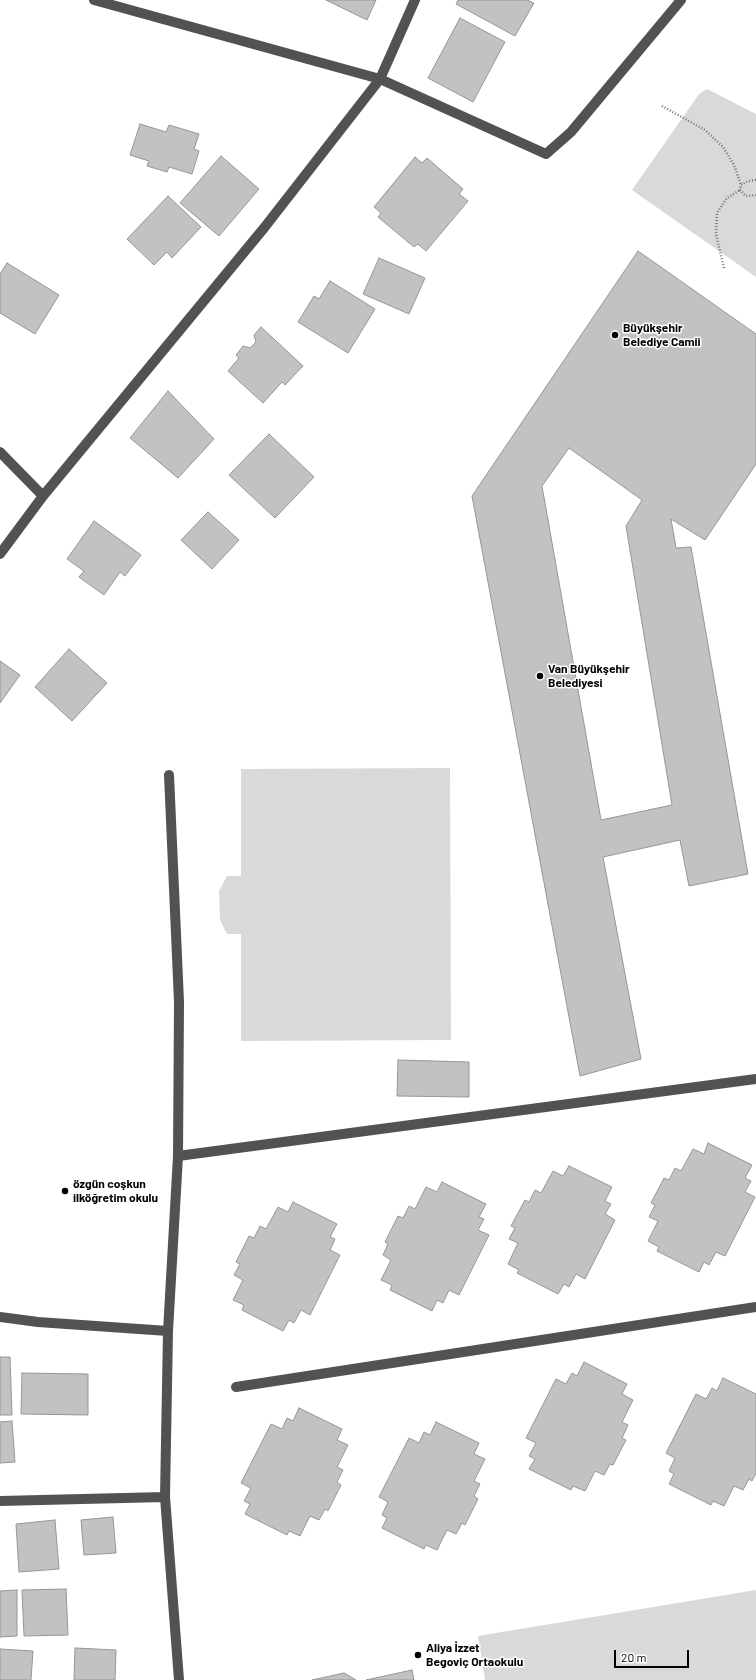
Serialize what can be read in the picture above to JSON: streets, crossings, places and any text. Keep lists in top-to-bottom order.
{
  "places": [
    "Büyükşehir Belediye Camii",
    "Van Büyükşehir Belediyesi",
    "özgün coşkun ilköğretim okulu",
    "Aliya İzzet Begoviç Ortaokulu"
  ],
  "scale_bar": "20 m"
}
